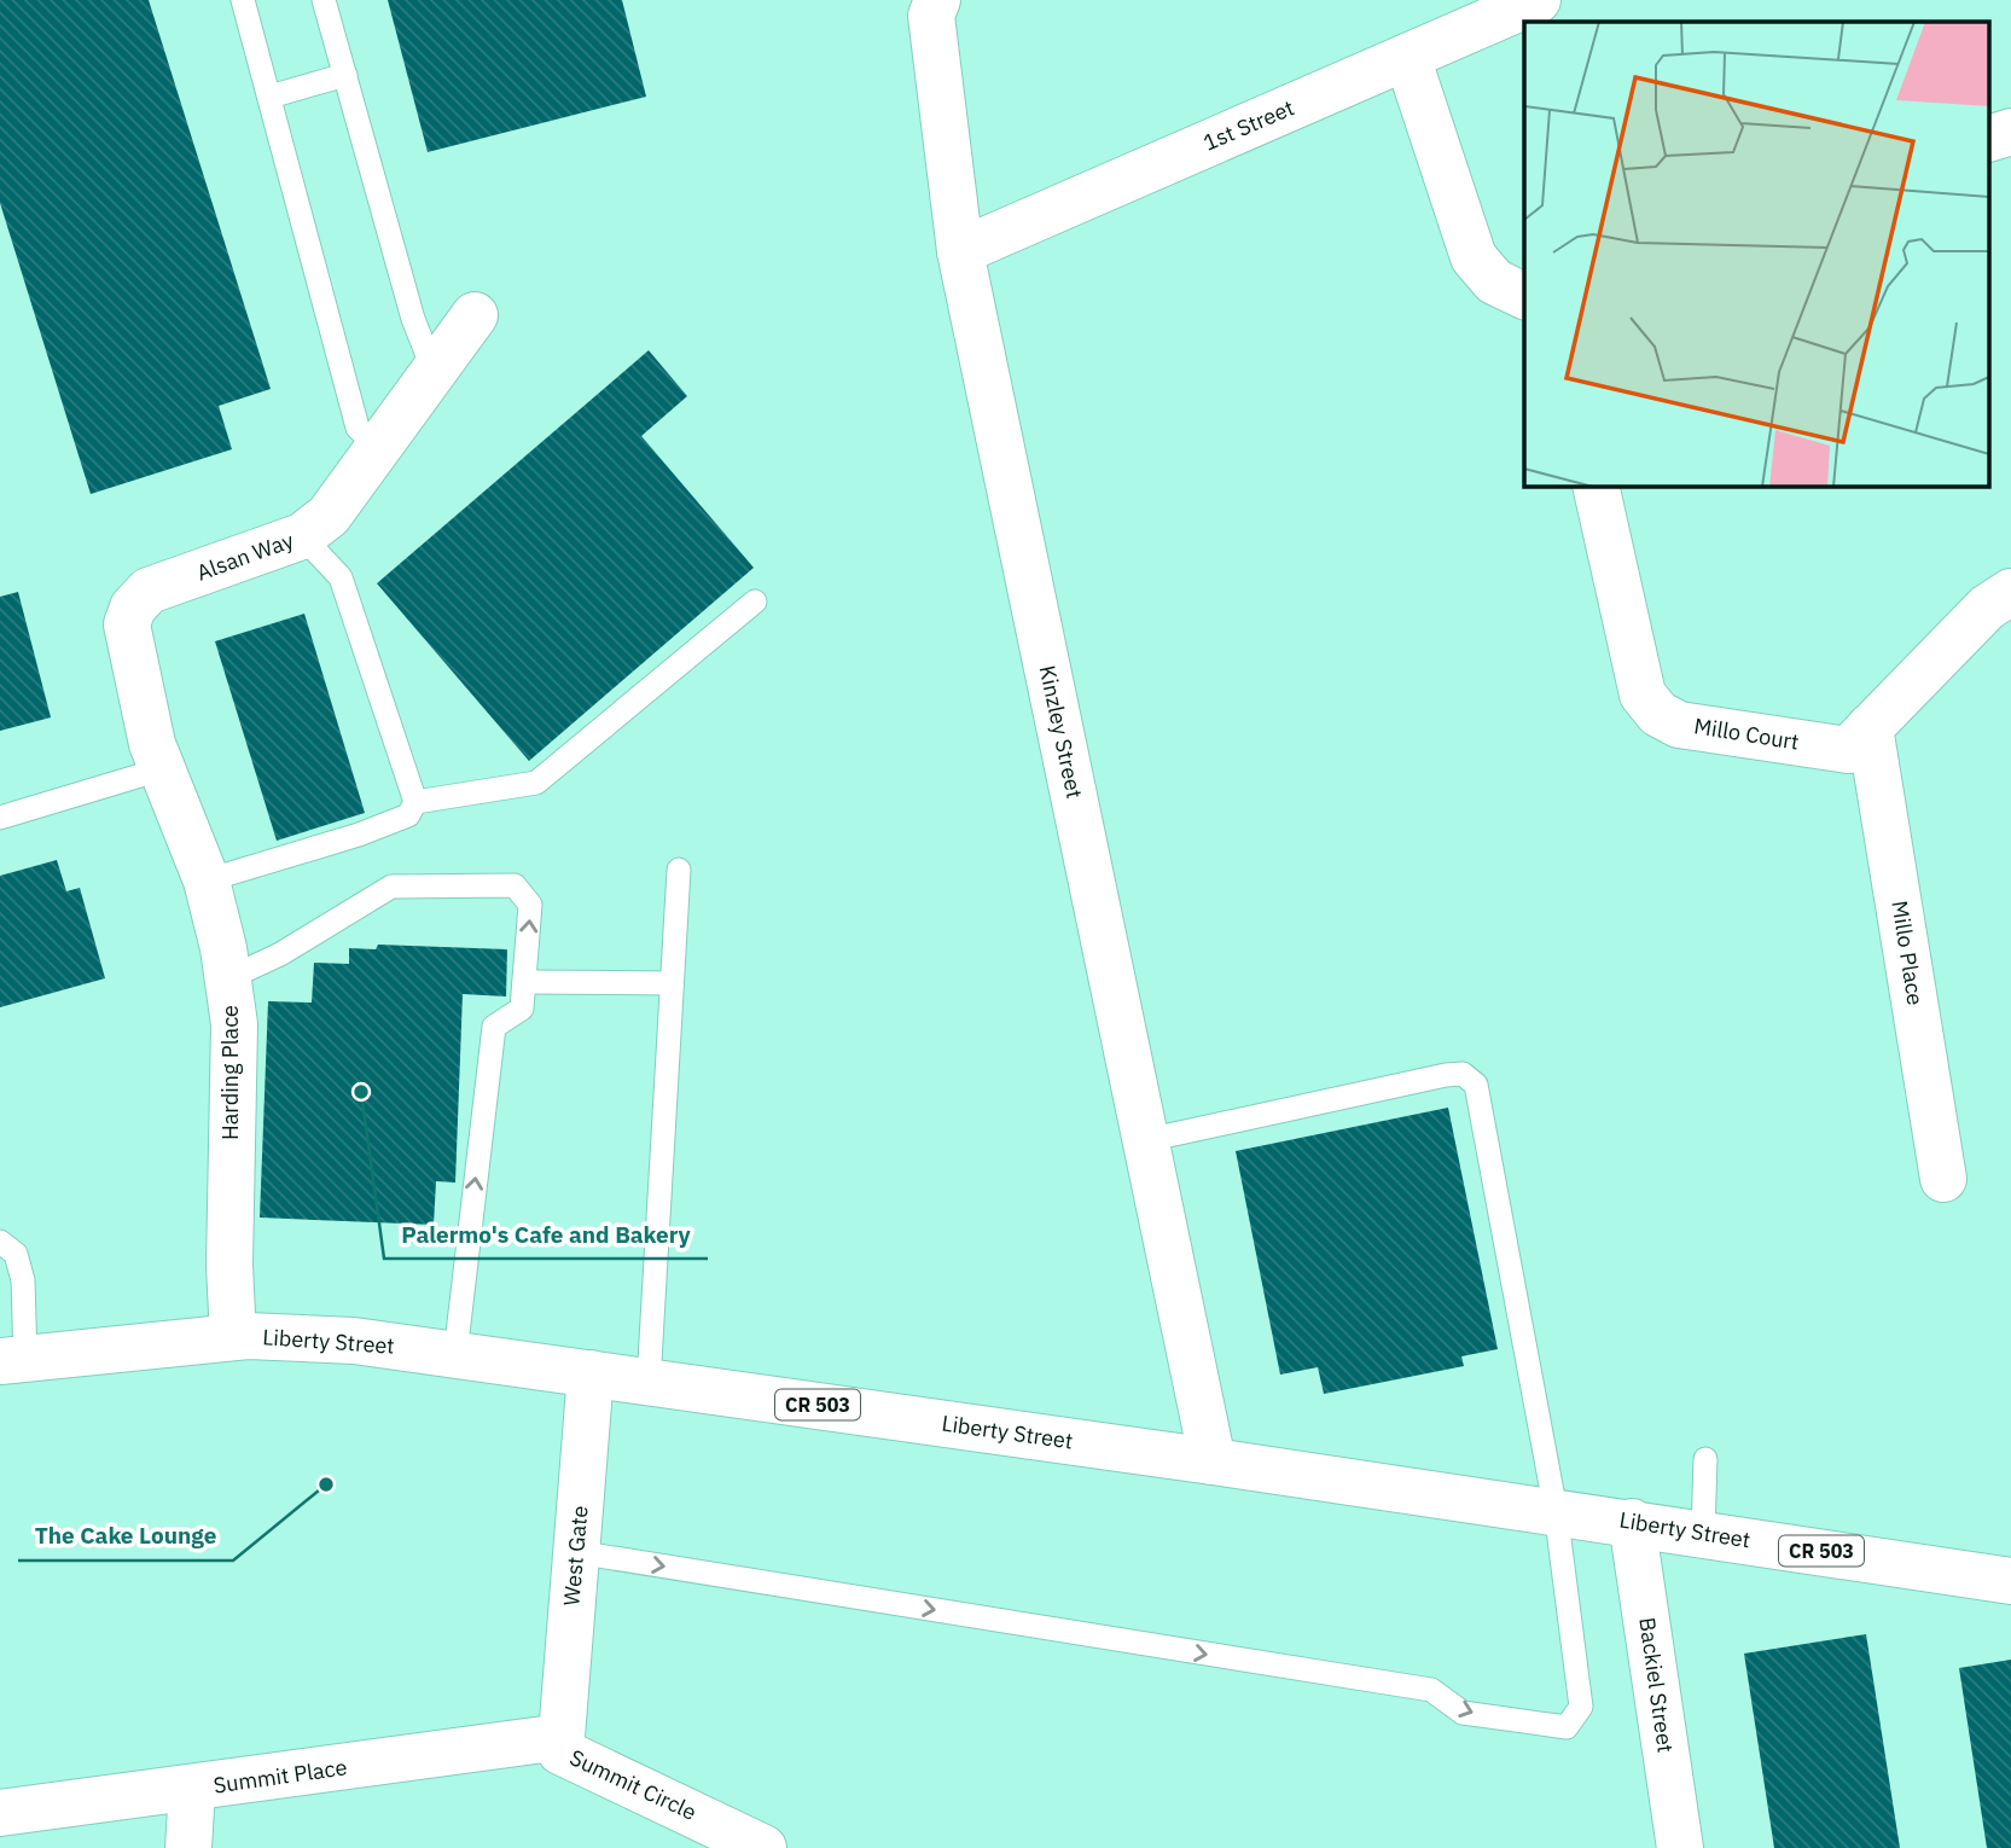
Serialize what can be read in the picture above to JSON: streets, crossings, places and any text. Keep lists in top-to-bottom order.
{
  "streets": {
    "street": [
      "1st Street",
      "Alsan Way",
      "Kinzley Street",
      "Millo Court",
      "Millo Place",
      "Harding Place",
      "Liberty Street",
      "CR 503",
      "West Gate",
      "Backiel Street",
      "Summit Place",
      "Summit Circle"
    ]
  },
  "crossings": [
    ["1st Street", "Kinzley Street"],
    ["Alsan Way", "Harding Place"],
    ["Kinzley Street", "Liberty Street"],
    ["Millo Court", "Millo Place"],
    ["Harding Place", "Liberty Street"],
    ["Liberty Street", "West Gate"],
    ["Liberty Street", "Backiel Street"],
    ["West Gate", "Summit Place"],
    ["West Gate", "Summit Circle"],
    ["Summit Place", "Summit Circle"]
  ],
  "places": ["Palermo's Cafe and Bakery", "The Cake Lounge"]
}
